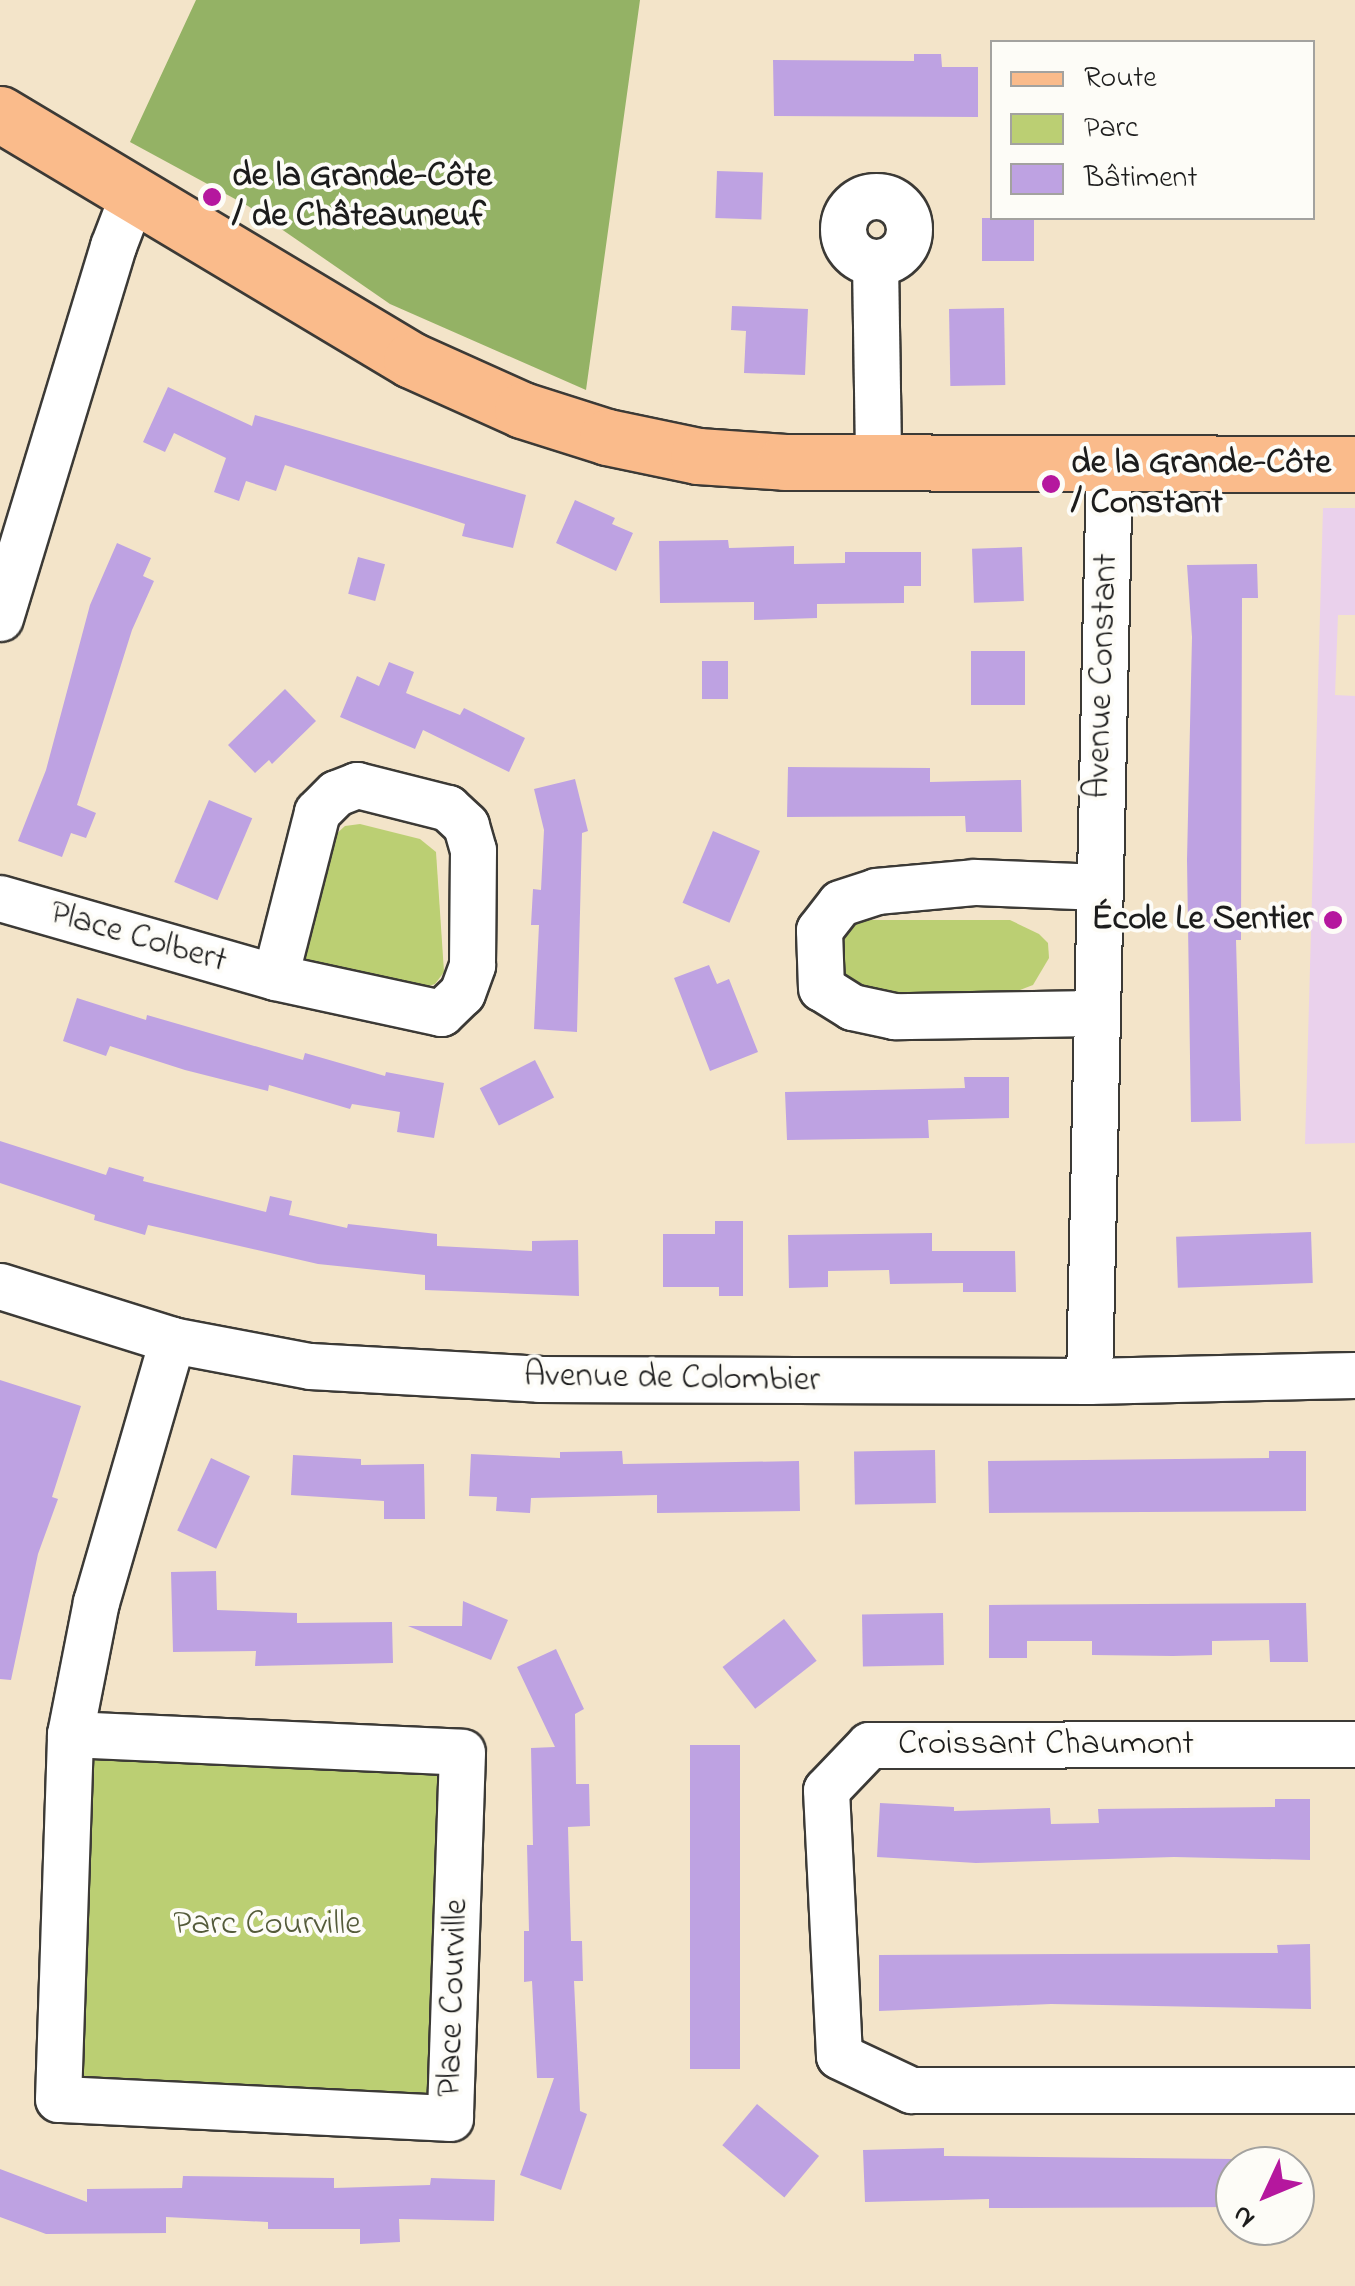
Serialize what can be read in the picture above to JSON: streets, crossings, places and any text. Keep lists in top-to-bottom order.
{
  "streets": {
    "street": [
      "Avenue Constant",
      "Place Colbert",
      "Avenue de Colombier",
      "Croissant Chaumont",
      "Place Courville"
    ]
  },
  "crossings": [
    ["Avenue Constant", "Avenue de Colombier"],
    ["Avenue de Colombier", "Place Courville"]
  ],
  "parks": ["Parc Courville"],
  "places": ["de la Grande-Côte / de Châteauneuf", "de la Grande-Côte / Constant", "École Le Sentier"],
  "legend": ["Route", "Parc", "Bâtiment"],
  "north": "bottom left"
}
